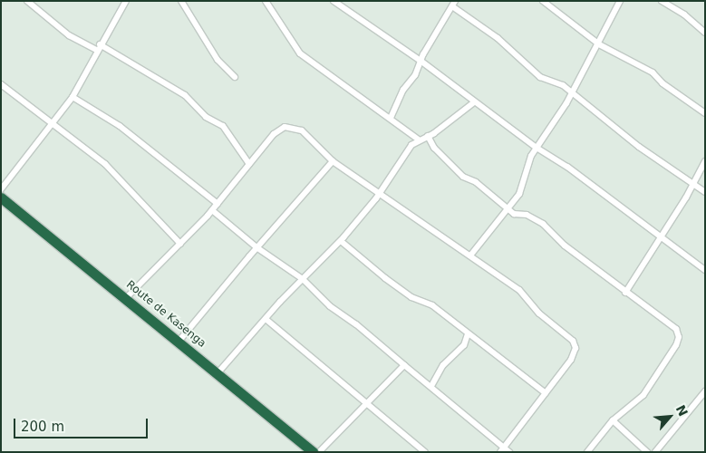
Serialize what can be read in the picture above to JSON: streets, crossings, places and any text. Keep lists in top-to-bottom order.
{
  "streets": {
    "highway": ["Route de Kasenga"]
  },
  "scale_bar": "200 m",
  "north": "top right"
}
